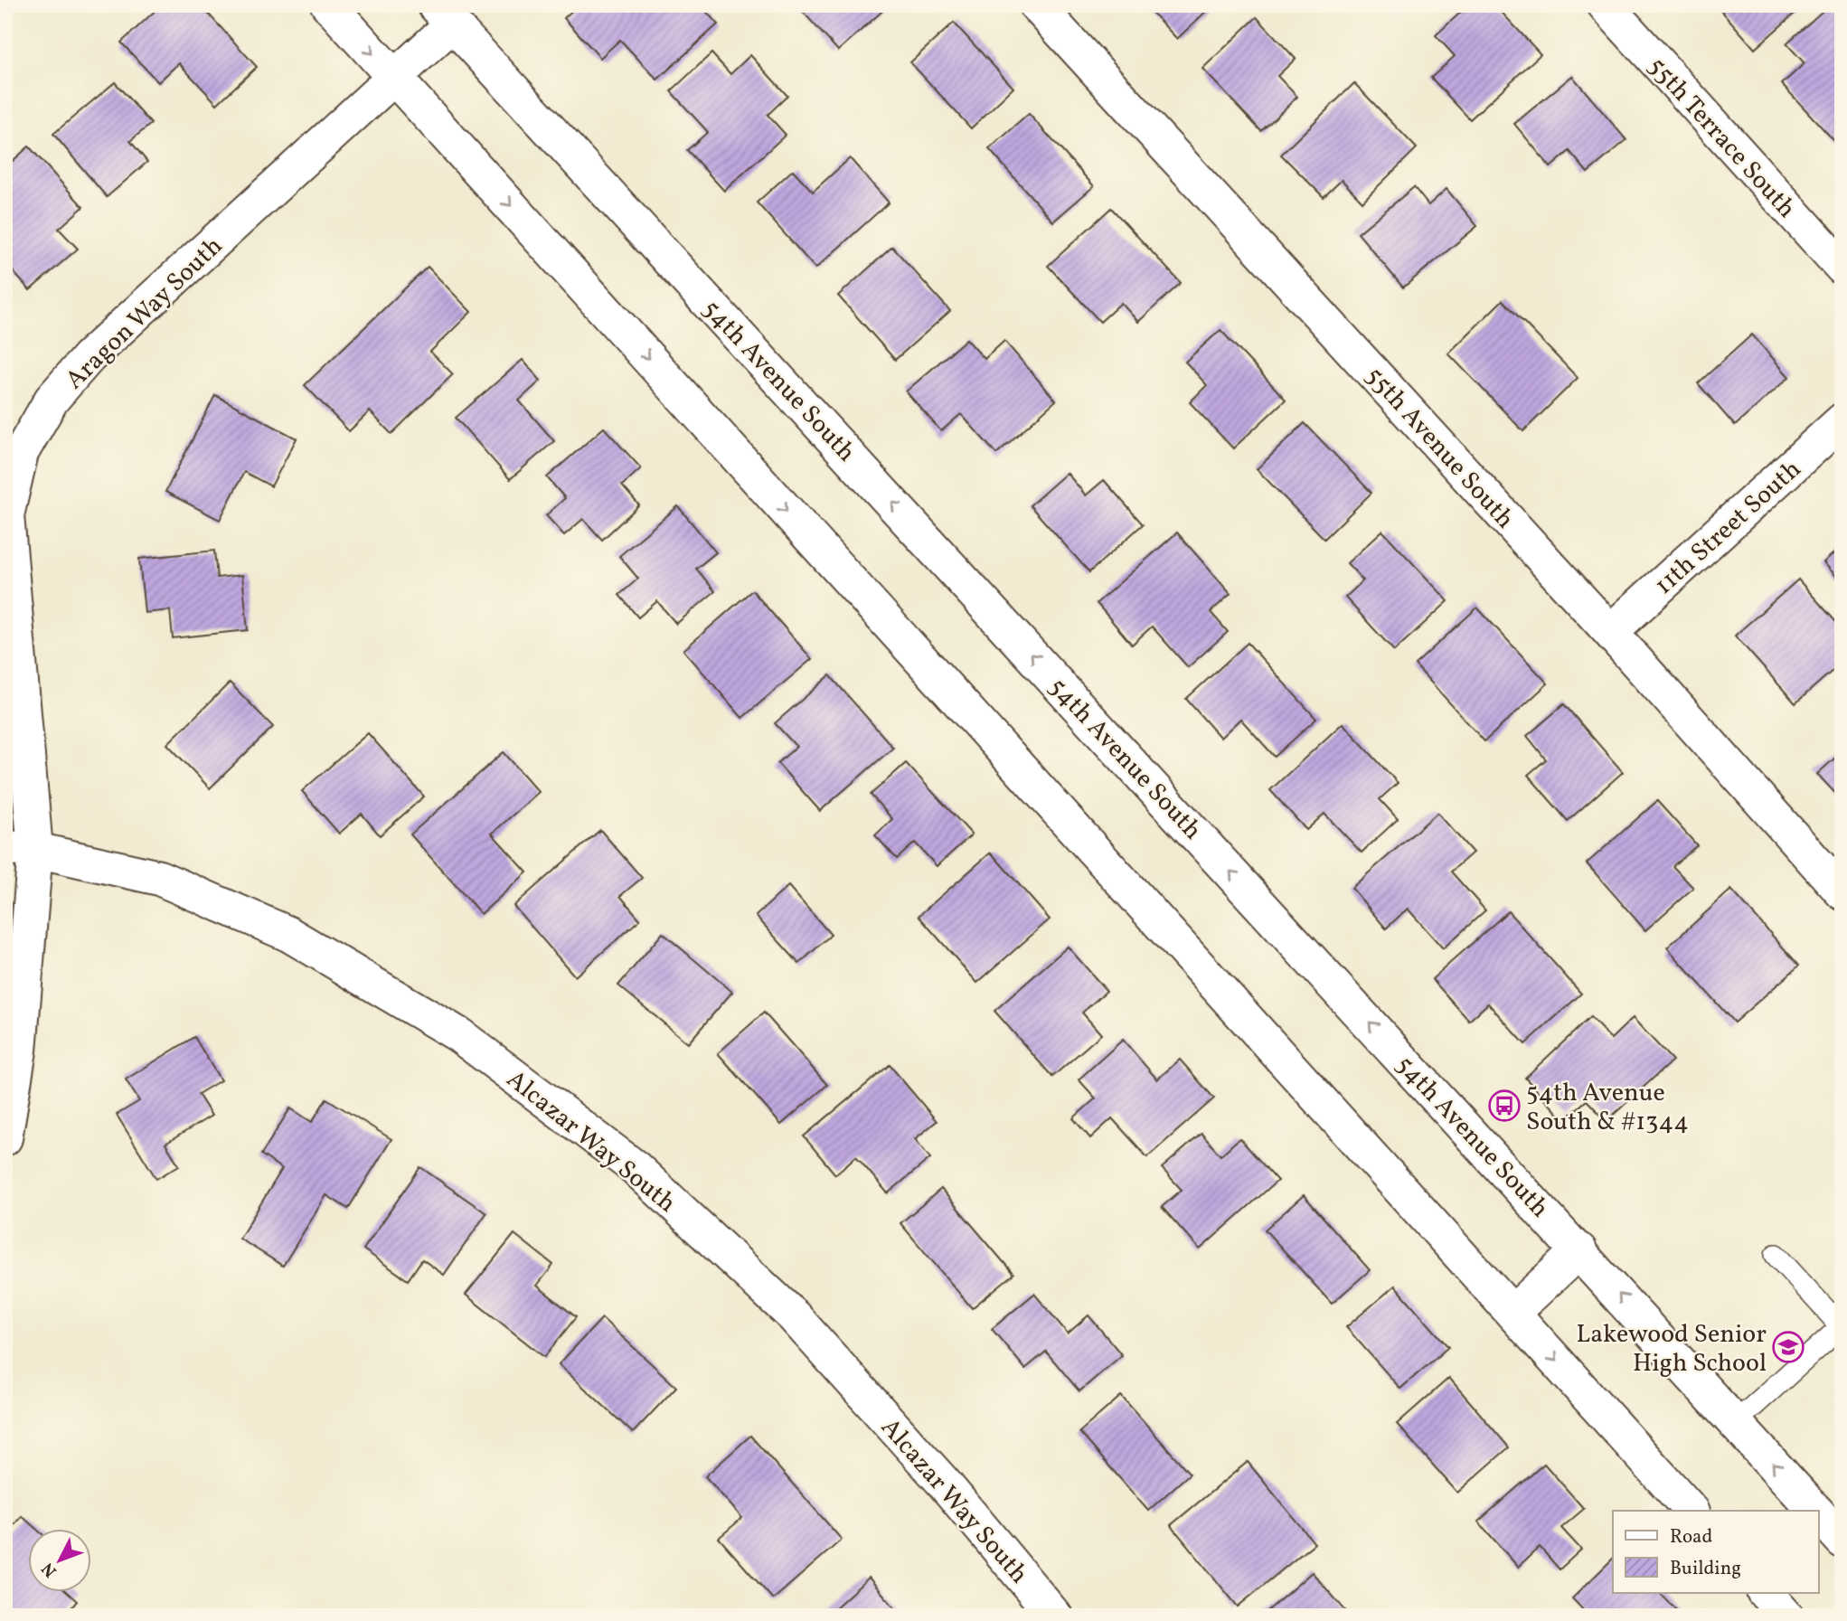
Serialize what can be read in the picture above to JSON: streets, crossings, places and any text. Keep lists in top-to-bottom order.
{
  "streets": {
    "street": [
      "55th Terrace South",
      "Aragon Way South",
      "54th Avenue South",
      "55th Avenue South",
      "11th Street South",
      "Alcazar Way South"
    ]
  },
  "crossings": [
    ["Aragon Way South", "54th Avenue South"],
    ["Aragon Way South", "Alcazar Way South"],
    ["55th Avenue South", "11th Street South"]
  ],
  "places": {
    "bus stop": ["54th Avenue South & #1344"],
    "school or university": ["Lakewood Senior High School"]
  },
  "legend": ["Road", "Building"],
  "north": "bottom left"
}
